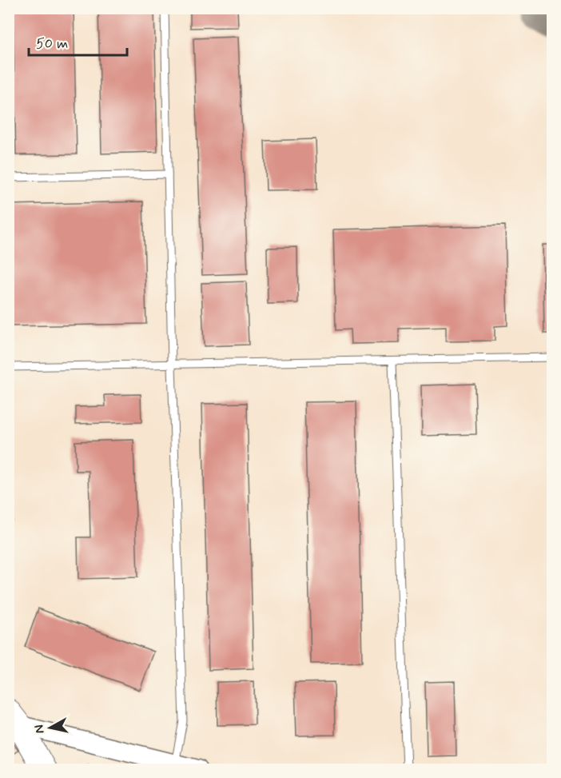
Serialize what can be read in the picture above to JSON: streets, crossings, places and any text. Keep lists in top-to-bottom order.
{
  "scale_bar": "50 m",
  "north": "left"
}
